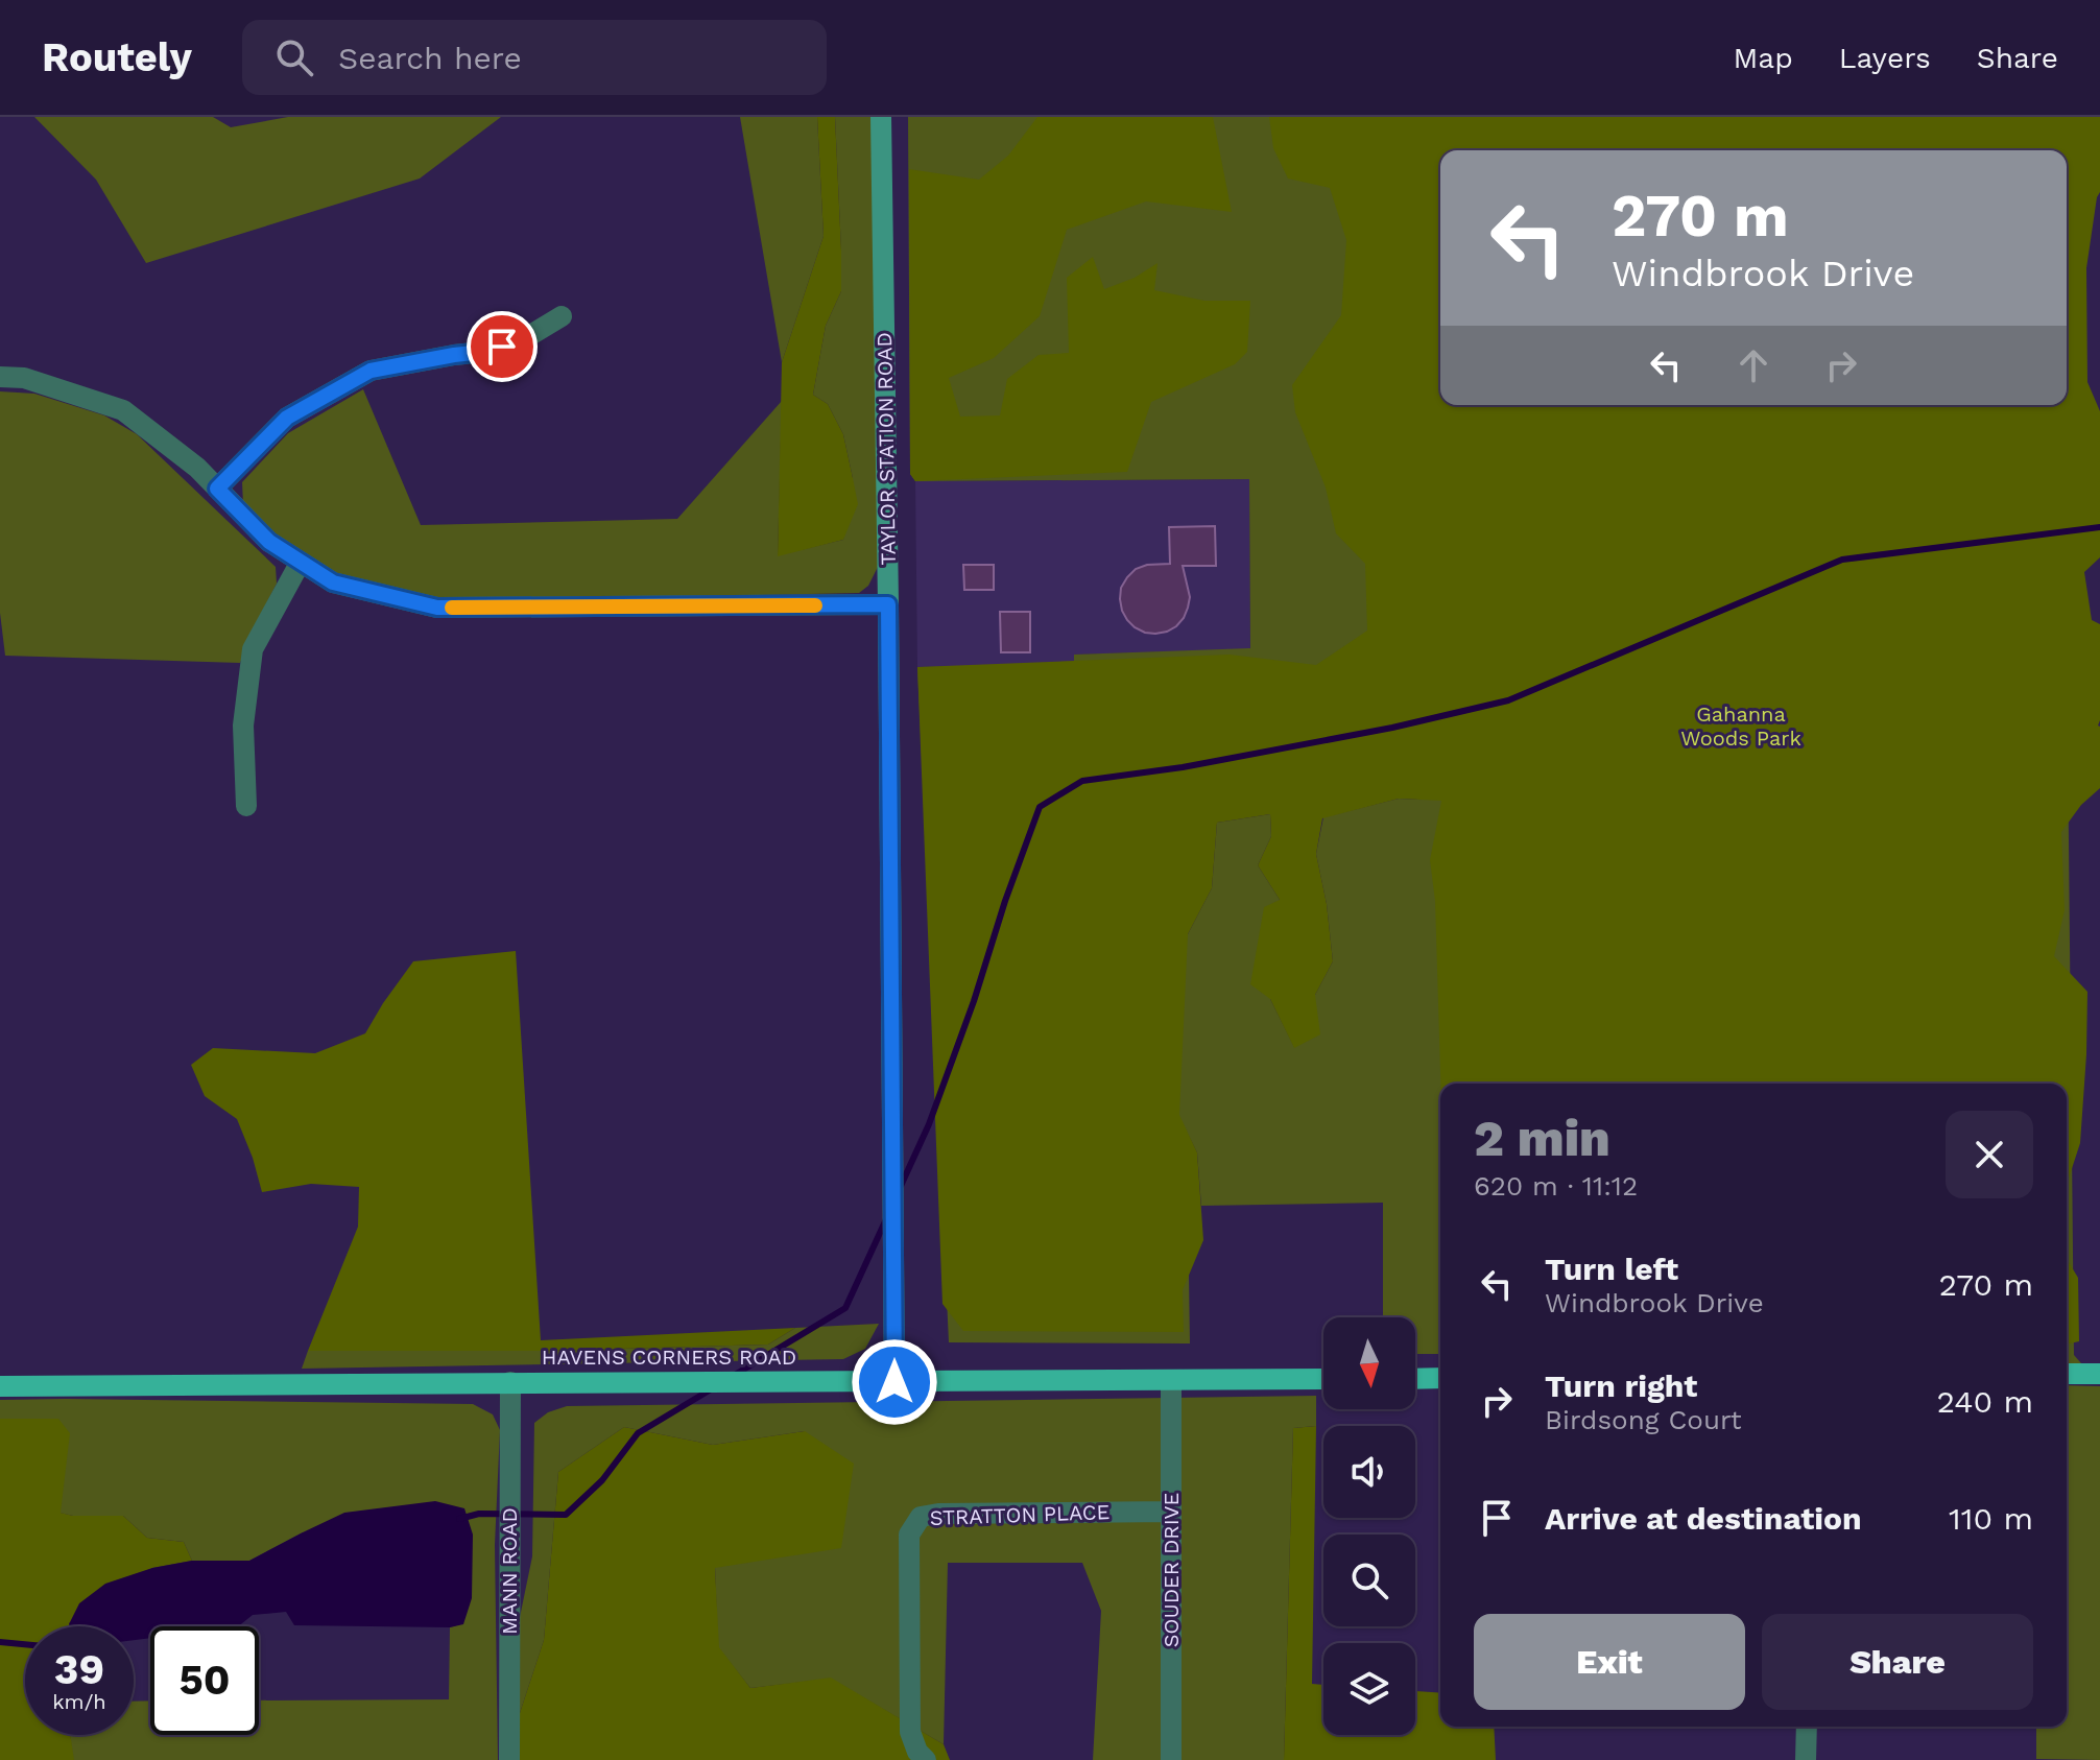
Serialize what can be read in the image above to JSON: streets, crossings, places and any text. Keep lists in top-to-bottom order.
{
  "streets": {
    "main road": ["TAYLOR STATION ROAD", "HAVENS CORNERS ROAD"],
    "street": ["STRATTON PLACE", "SOUDER DRIVE", "MANN ROAD"]
  },
  "crossings": [
    ["TAYLOR STATION ROAD", "HAVENS CORNERS ROAD"],
    ["HAVENS CORNERS ROAD", "SOUDER DRIVE"],
    ["HAVENS CORNERS ROAD", "MANN ROAD"],
    ["STRATTON PLACE", "SOUDER DRIVE"]
  ],
  "parks": ["Gahanna Woods Park"],
  "north": "bottom",
  "page": {
    "header": "Routely",
    "search": "Search here",
    "nav": ["Map", "Layers", "Share"],
    "turn": ["270 m", "Windbrook Drive"],
    "heading": ["2 min", "620 m · 11:12"],
    "list": [
      {
        "name": "Turn left",
        "note": "Windbrook Drive",
        "value": "270 m"
      },
      {
        "name": "Turn right",
        "note": "Birdsong Court",
        "value": "240 m"
      },
      {
        "name": "Arrive at destination",
        "value": "110 m"
      }
    ],
    "buttons": ["Exit", "Share"],
    "speed": "39 km/h",
    "limit": "50"
  }
}
